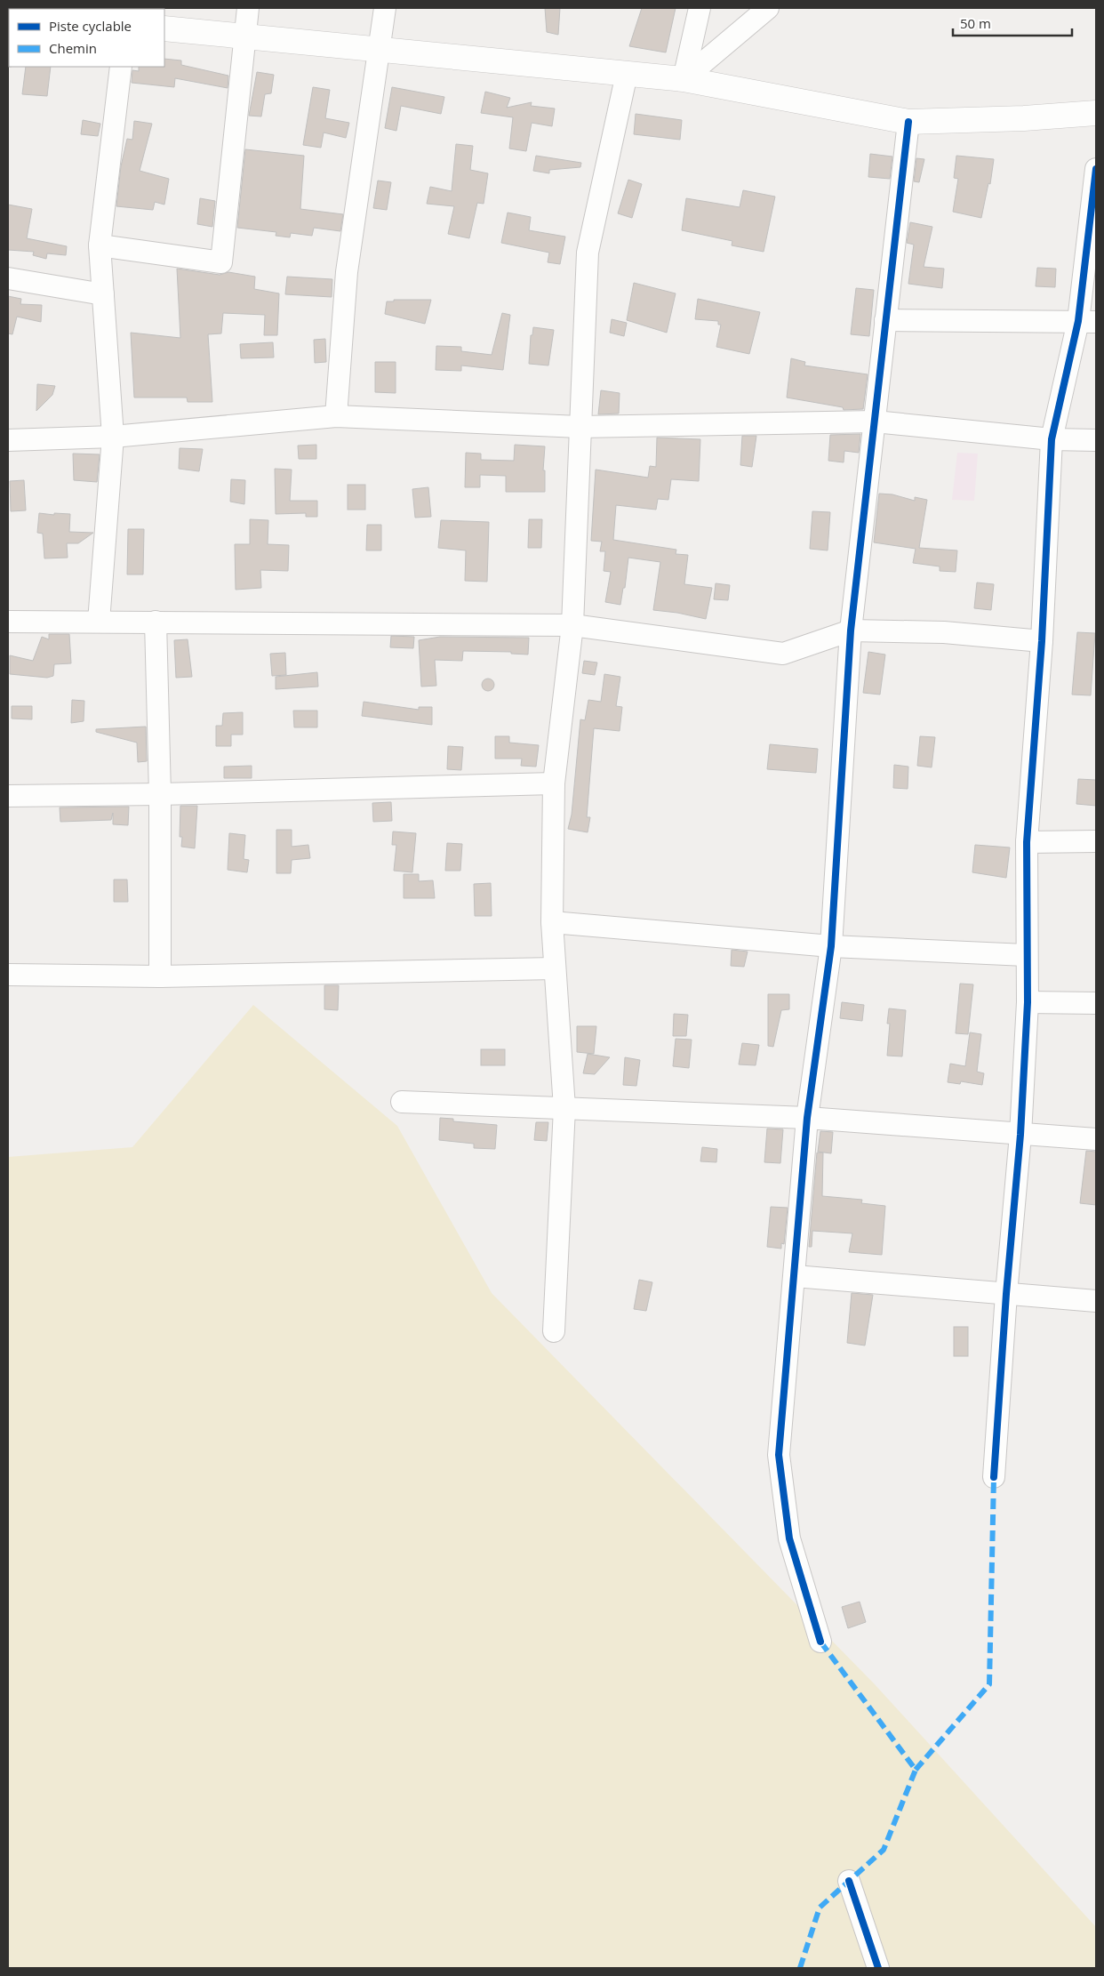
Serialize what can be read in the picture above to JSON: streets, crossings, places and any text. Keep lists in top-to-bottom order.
{
  "legend": ["Piste cyclable", "Chemin"],
  "scale_bar": "50 m"
}
